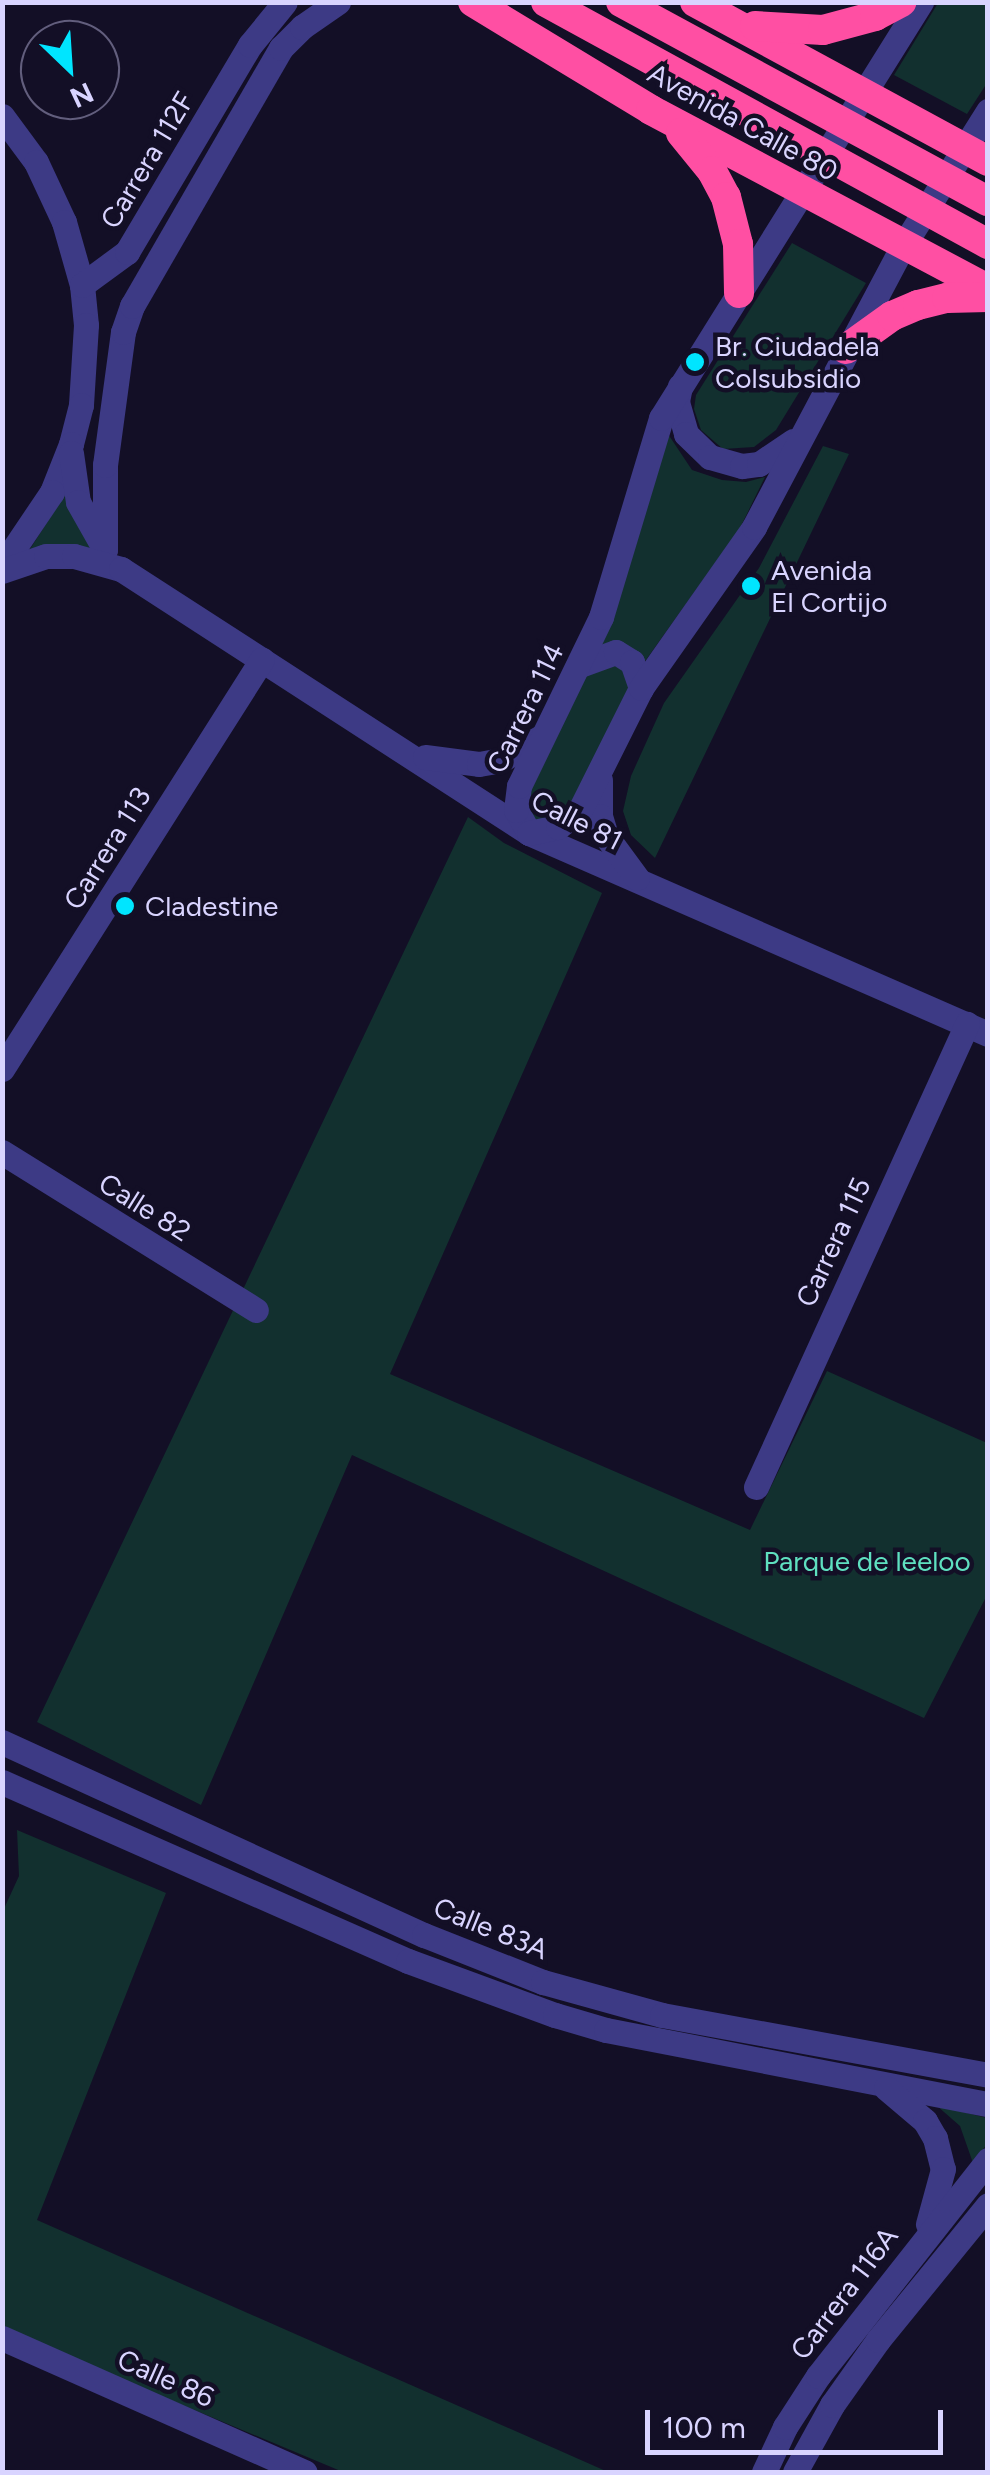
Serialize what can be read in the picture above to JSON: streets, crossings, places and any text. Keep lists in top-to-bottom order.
{
  "streets": {
    "highway": ["Avenida Calle 80"],
    "street": [
      "Carrera 112F",
      "Carrera 114",
      "Calle 81",
      "Carrera 113",
      "Calle 82",
      "Carrera 115",
      "Calle 83A",
      "Carrera 116A",
      "Calle 86"
    ]
  },
  "crossings": [
    ["Avenida Calle 80", "Carrera 114"],
    ["Carrera 114", "Calle 81"],
    ["Calle 81", "Carrera 113"],
    ["Calle 81", "Carrera 115"]
  ],
  "parks": ["Parque de leeloo"],
  "places": ["Br. Ciudadela Colsubsidio", "Avenida El Cortijo", "Cladestine"],
  "scale_bar": "100 m",
  "north": "bottom right"
}
